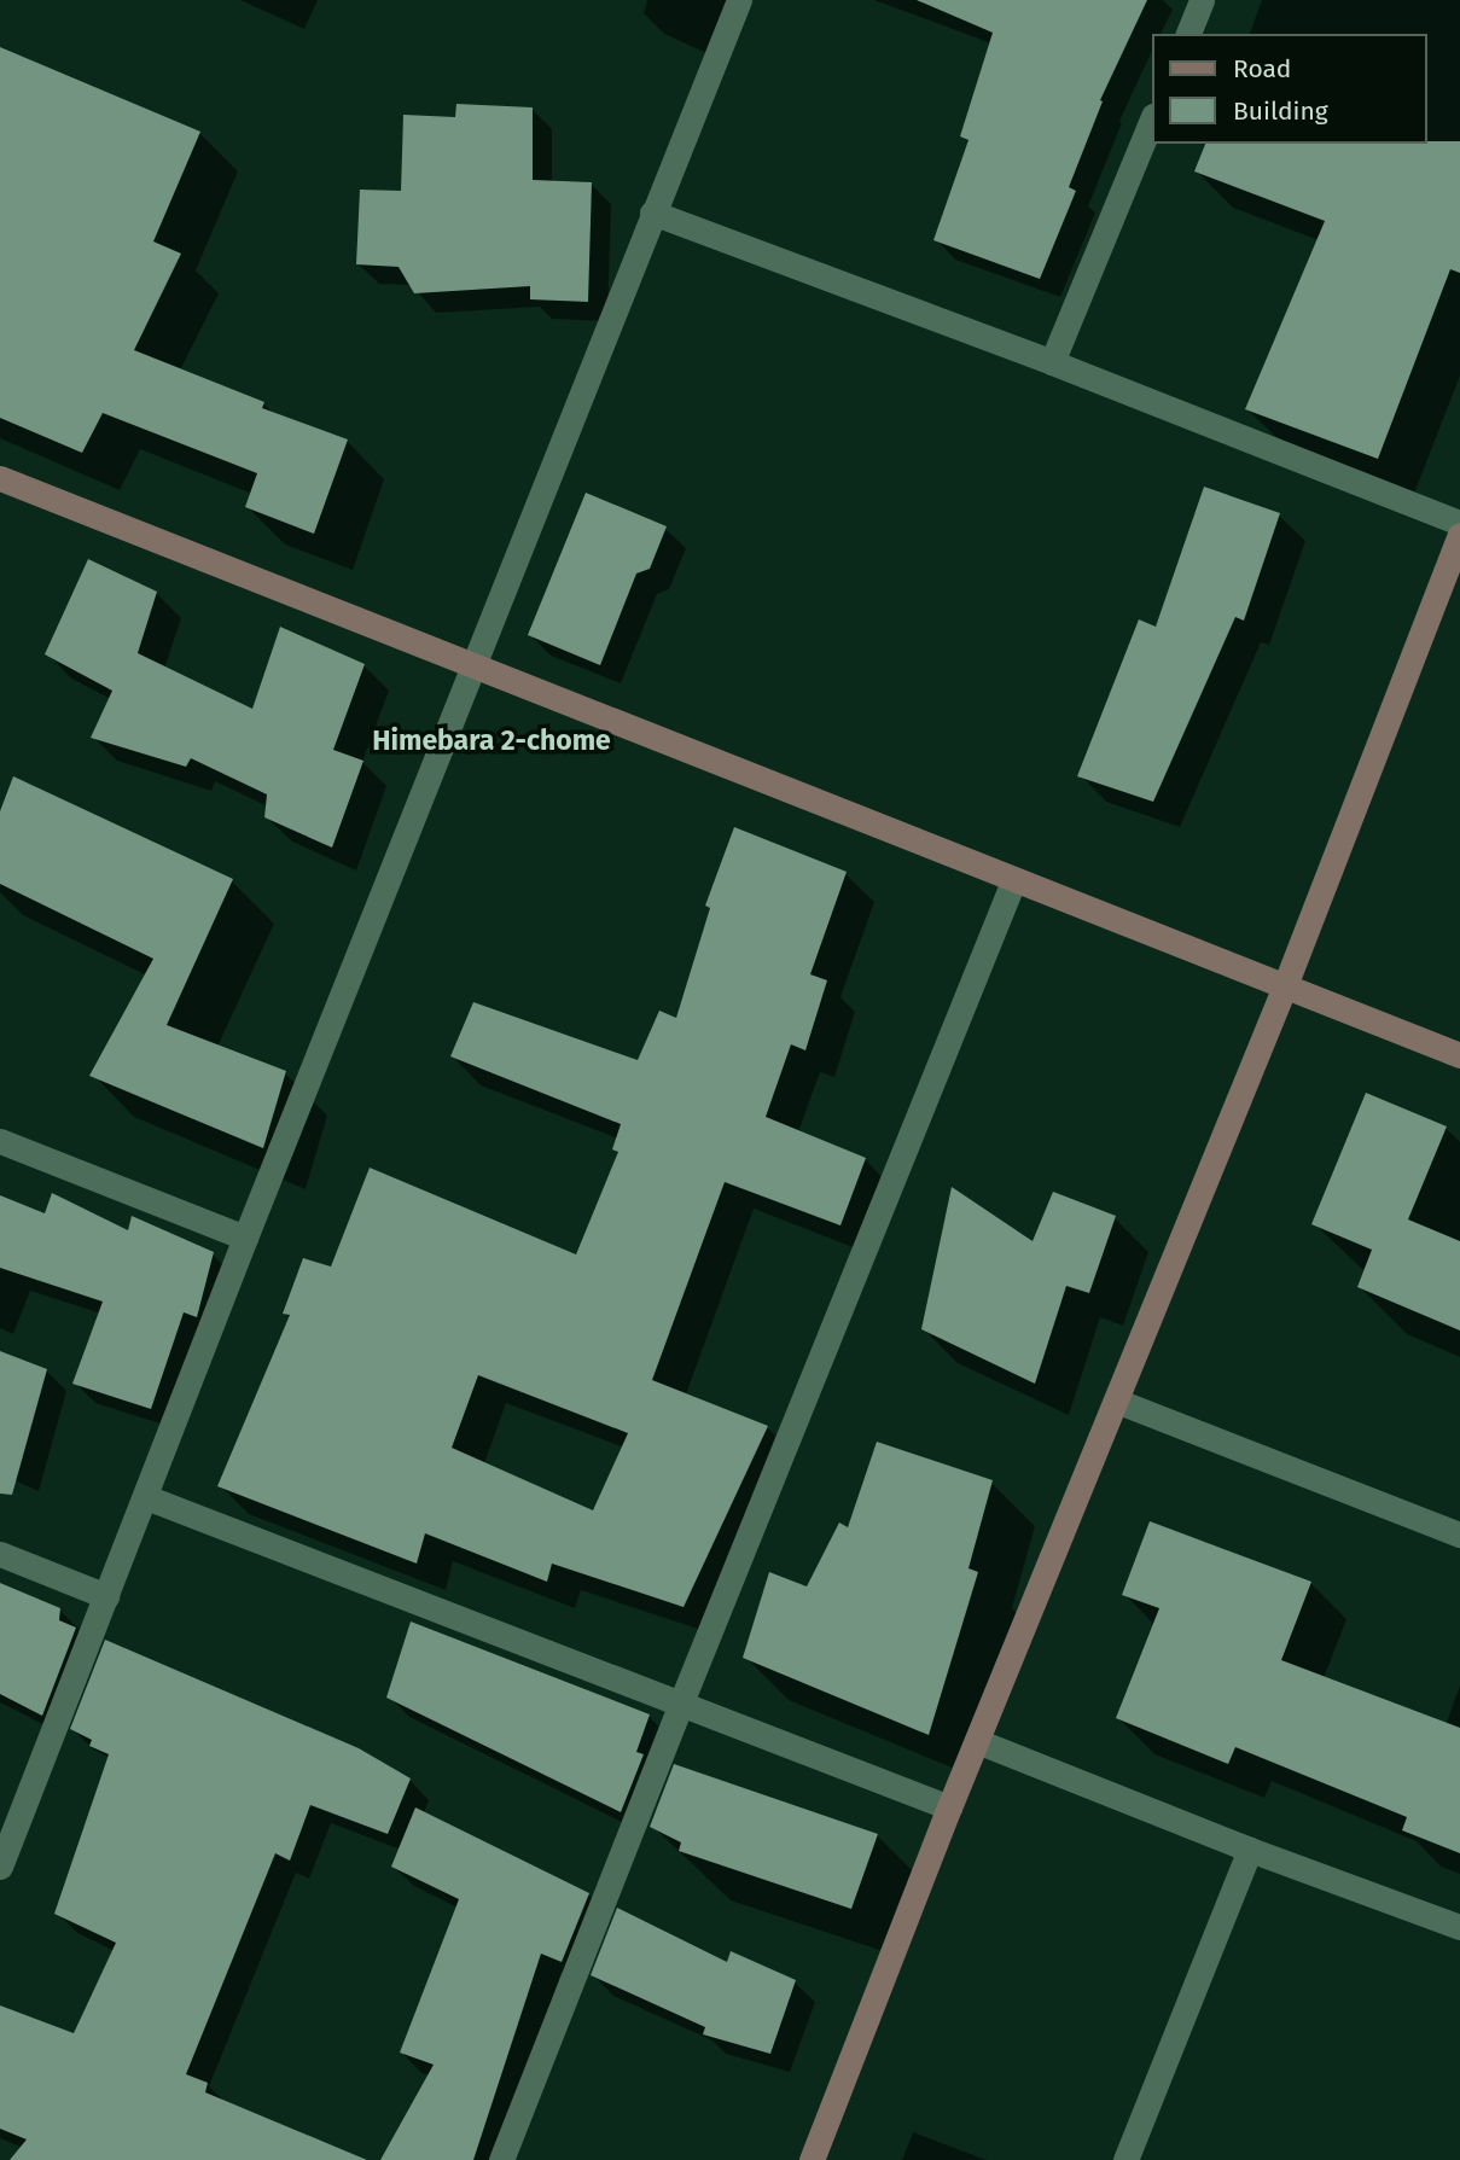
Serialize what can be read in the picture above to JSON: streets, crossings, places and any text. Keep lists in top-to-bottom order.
{
  "districts": ["Himebara 2-chome"],
  "legend": ["Road", "Building"]
}
